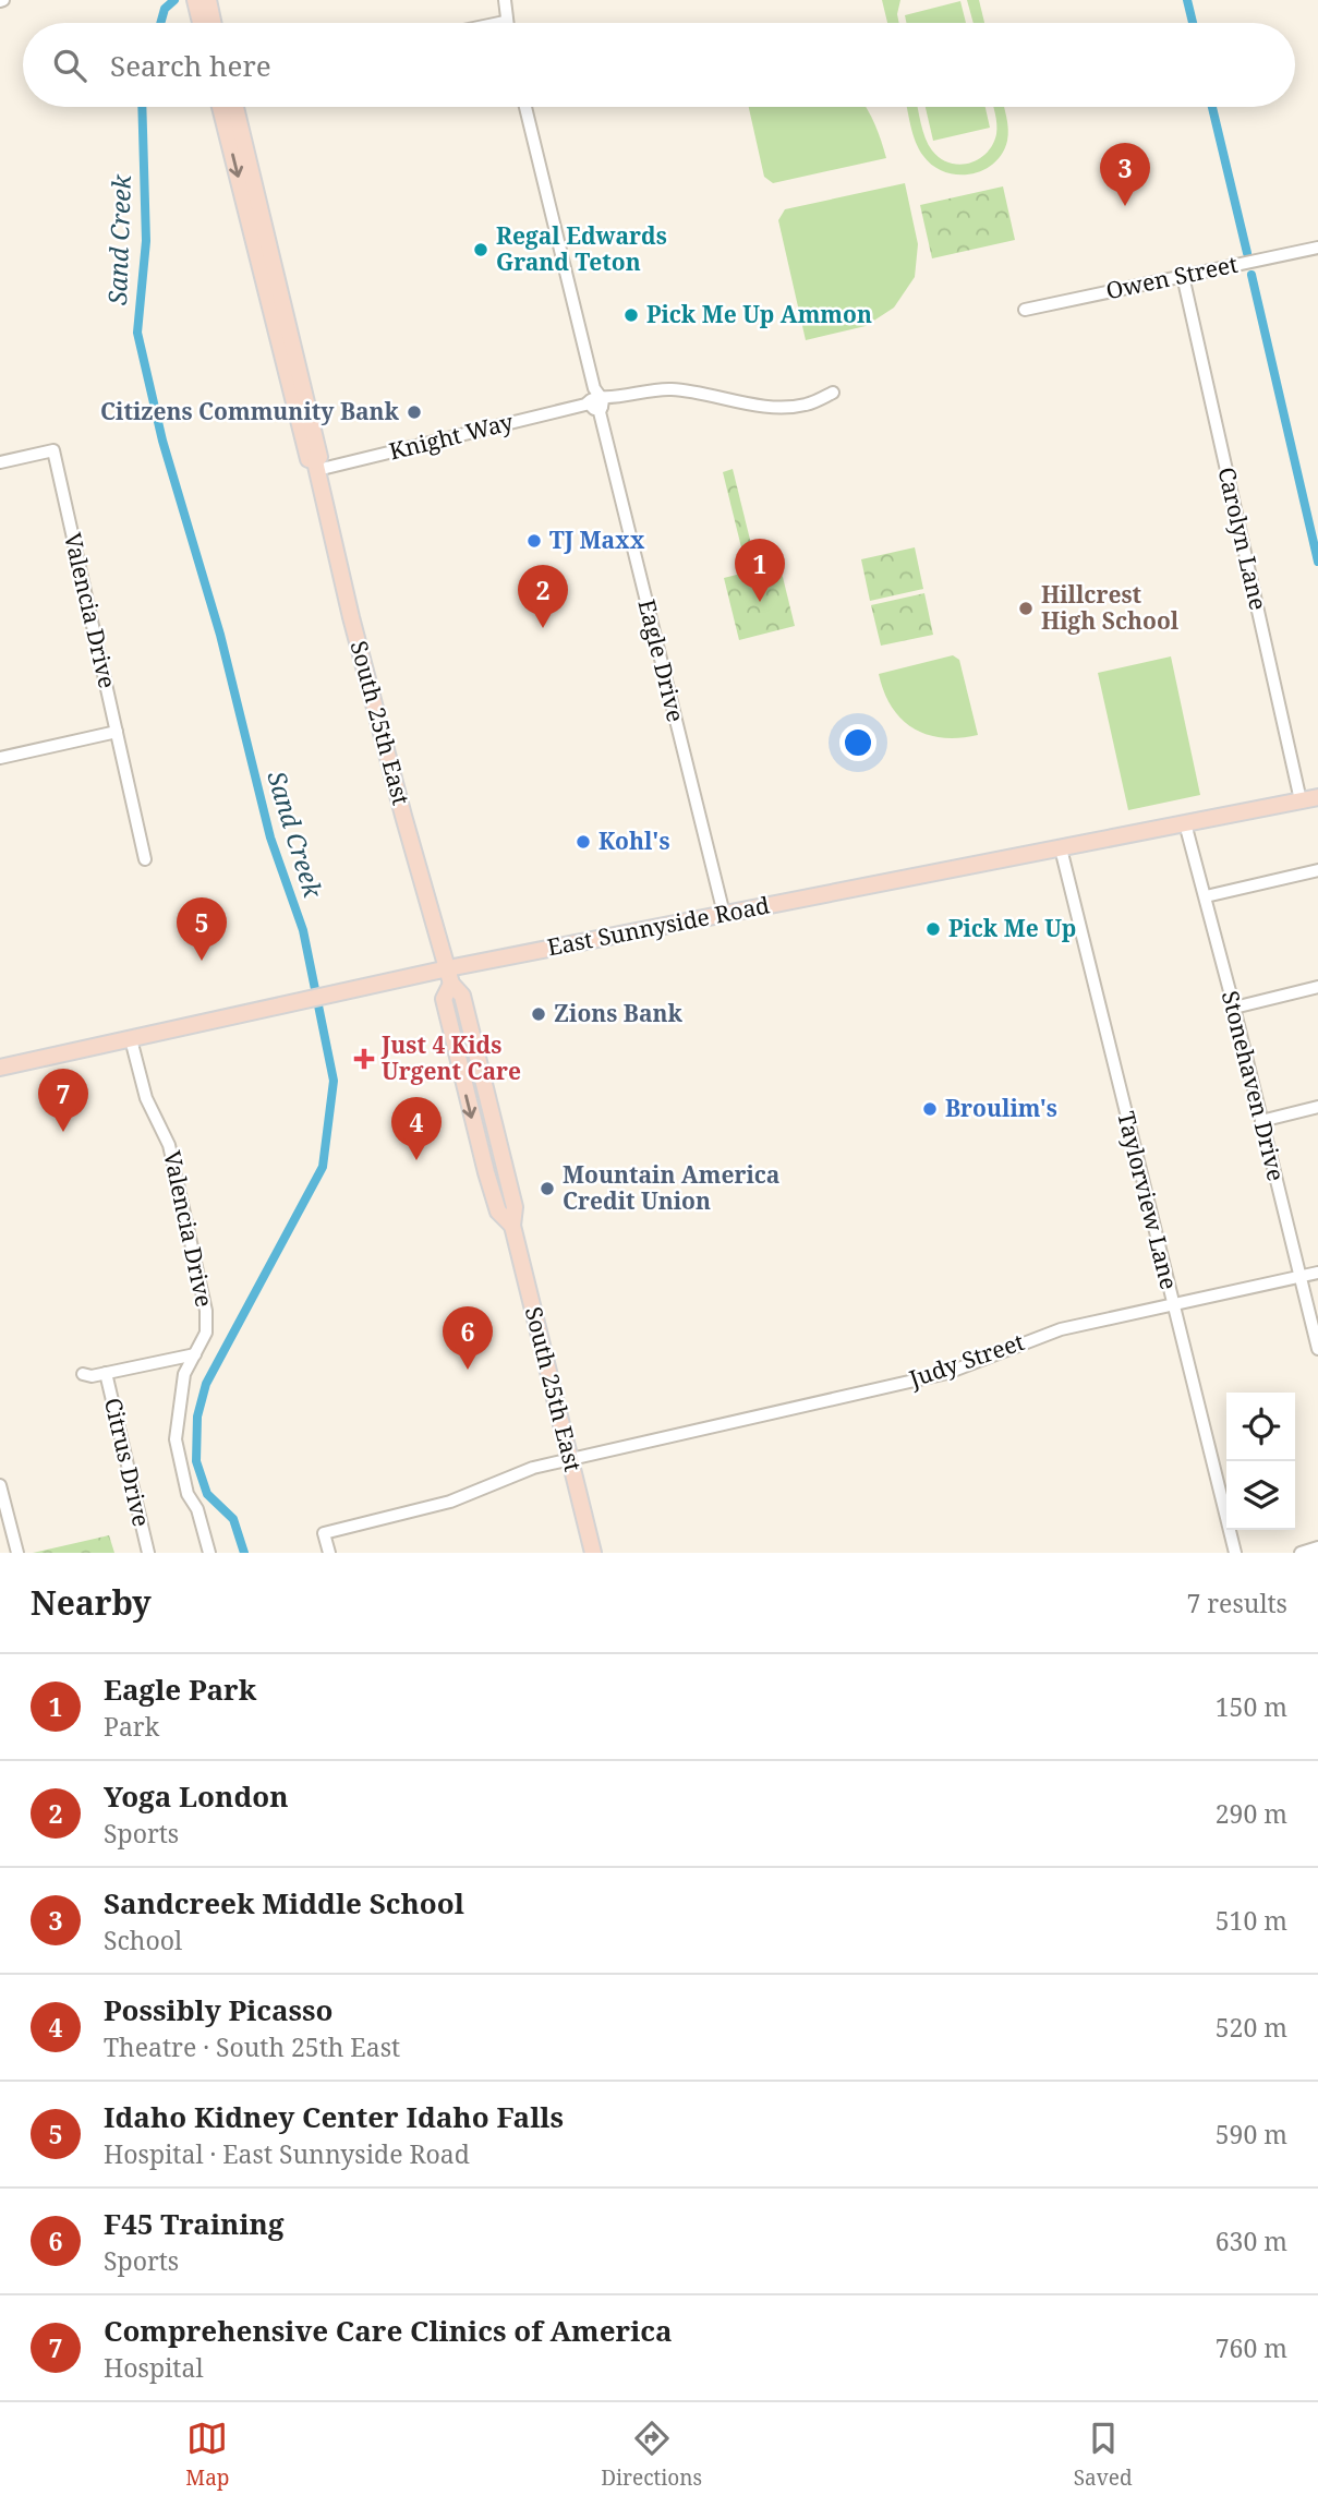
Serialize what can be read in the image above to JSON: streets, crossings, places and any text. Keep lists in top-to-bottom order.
{
  "streets": {
    "main road": ["South 25th East", "East Sunnyside Road"],
    "street": [
      "Owen Street",
      "Knight Way",
      "Carolyn Lane",
      "Valencia Drive",
      "Eagle Drive",
      "Stonehaven Drive",
      "Taylorview Lane",
      "Judy Street",
      "Citrus Drive"
    ]
  },
  "crossings": [
    ["Owen Street", "Carolyn Lane"],
    ["Knight Way", "Eagle Drive"],
    ["Knight Way", "South 25th East"],
    ["Carolyn Lane", "East Sunnyside Road"],
    ["Valencia Drive", "East Sunnyside Road"],
    ["Eagle Drive", "East Sunnyside Road"],
    ["South 25th East", "East Sunnyside Road"],
    ["South 25th East", "Judy Street"],
    ["East Sunnyside Road", "Stonehaven Drive"],
    ["East Sunnyside Road", "Taylorview Lane"],
    ["Stonehaven Drive", "Judy Street"],
    ["Taylorview Lane", "Judy Street"]
  ],
  "water": ["Sand Creek"],
  "places": {
    "other": [
      "Regal Edwards Grand Teton",
      "Pick Me Up Ammon",
      "Citizens Community Bank",
      "TJ Maxx",
      "Hillcrest High School",
      "Kohl's",
      "Pick Me Up",
      "Zions Bank",
      "Broulim's",
      "Mountain America Credit Union"
    ],
    "health": ["Just 4 Kids Urgent Care"]
  },
  "page": {
    "search": "Search here",
    "pins": [
      "3",
      "1",
      "2",
      "5",
      "7",
      "4",
      "6"
    ],
    "heading": ["Nearby", "7 results"],
    "list": [
      {
        "mark": "1",
        "name": "Eagle Park",
        "note": "Park",
        "value": "150 m"
      },
      {
        "mark": "2",
        "name": "Yoga London",
        "note": "Sports",
        "value": "290 m"
      },
      {
        "mark": "3",
        "name": "Sandcreek Middle School",
        "note": "School",
        "value": "510 m"
      },
      {
        "mark": "4",
        "name": "Possibly Picasso",
        "note": "Theatre · South 25th East",
        "value": "520 m"
      },
      {
        "mark": "5",
        "name": "Idaho Kidney Center Idaho Falls",
        "note": "Hospital · East Sunnyside Road",
        "value": "590 m"
      },
      {
        "mark": "6",
        "name": "F45 Training",
        "note": "Sports",
        "value": "630 m"
      },
      {
        "mark": "7",
        "name": "Comprehensive Care Clinics of America",
        "note": "Hospital",
        "value": "760 m"
      }
    ],
    "nav": ["Map", "Directions", "Saved"]
  }
}
